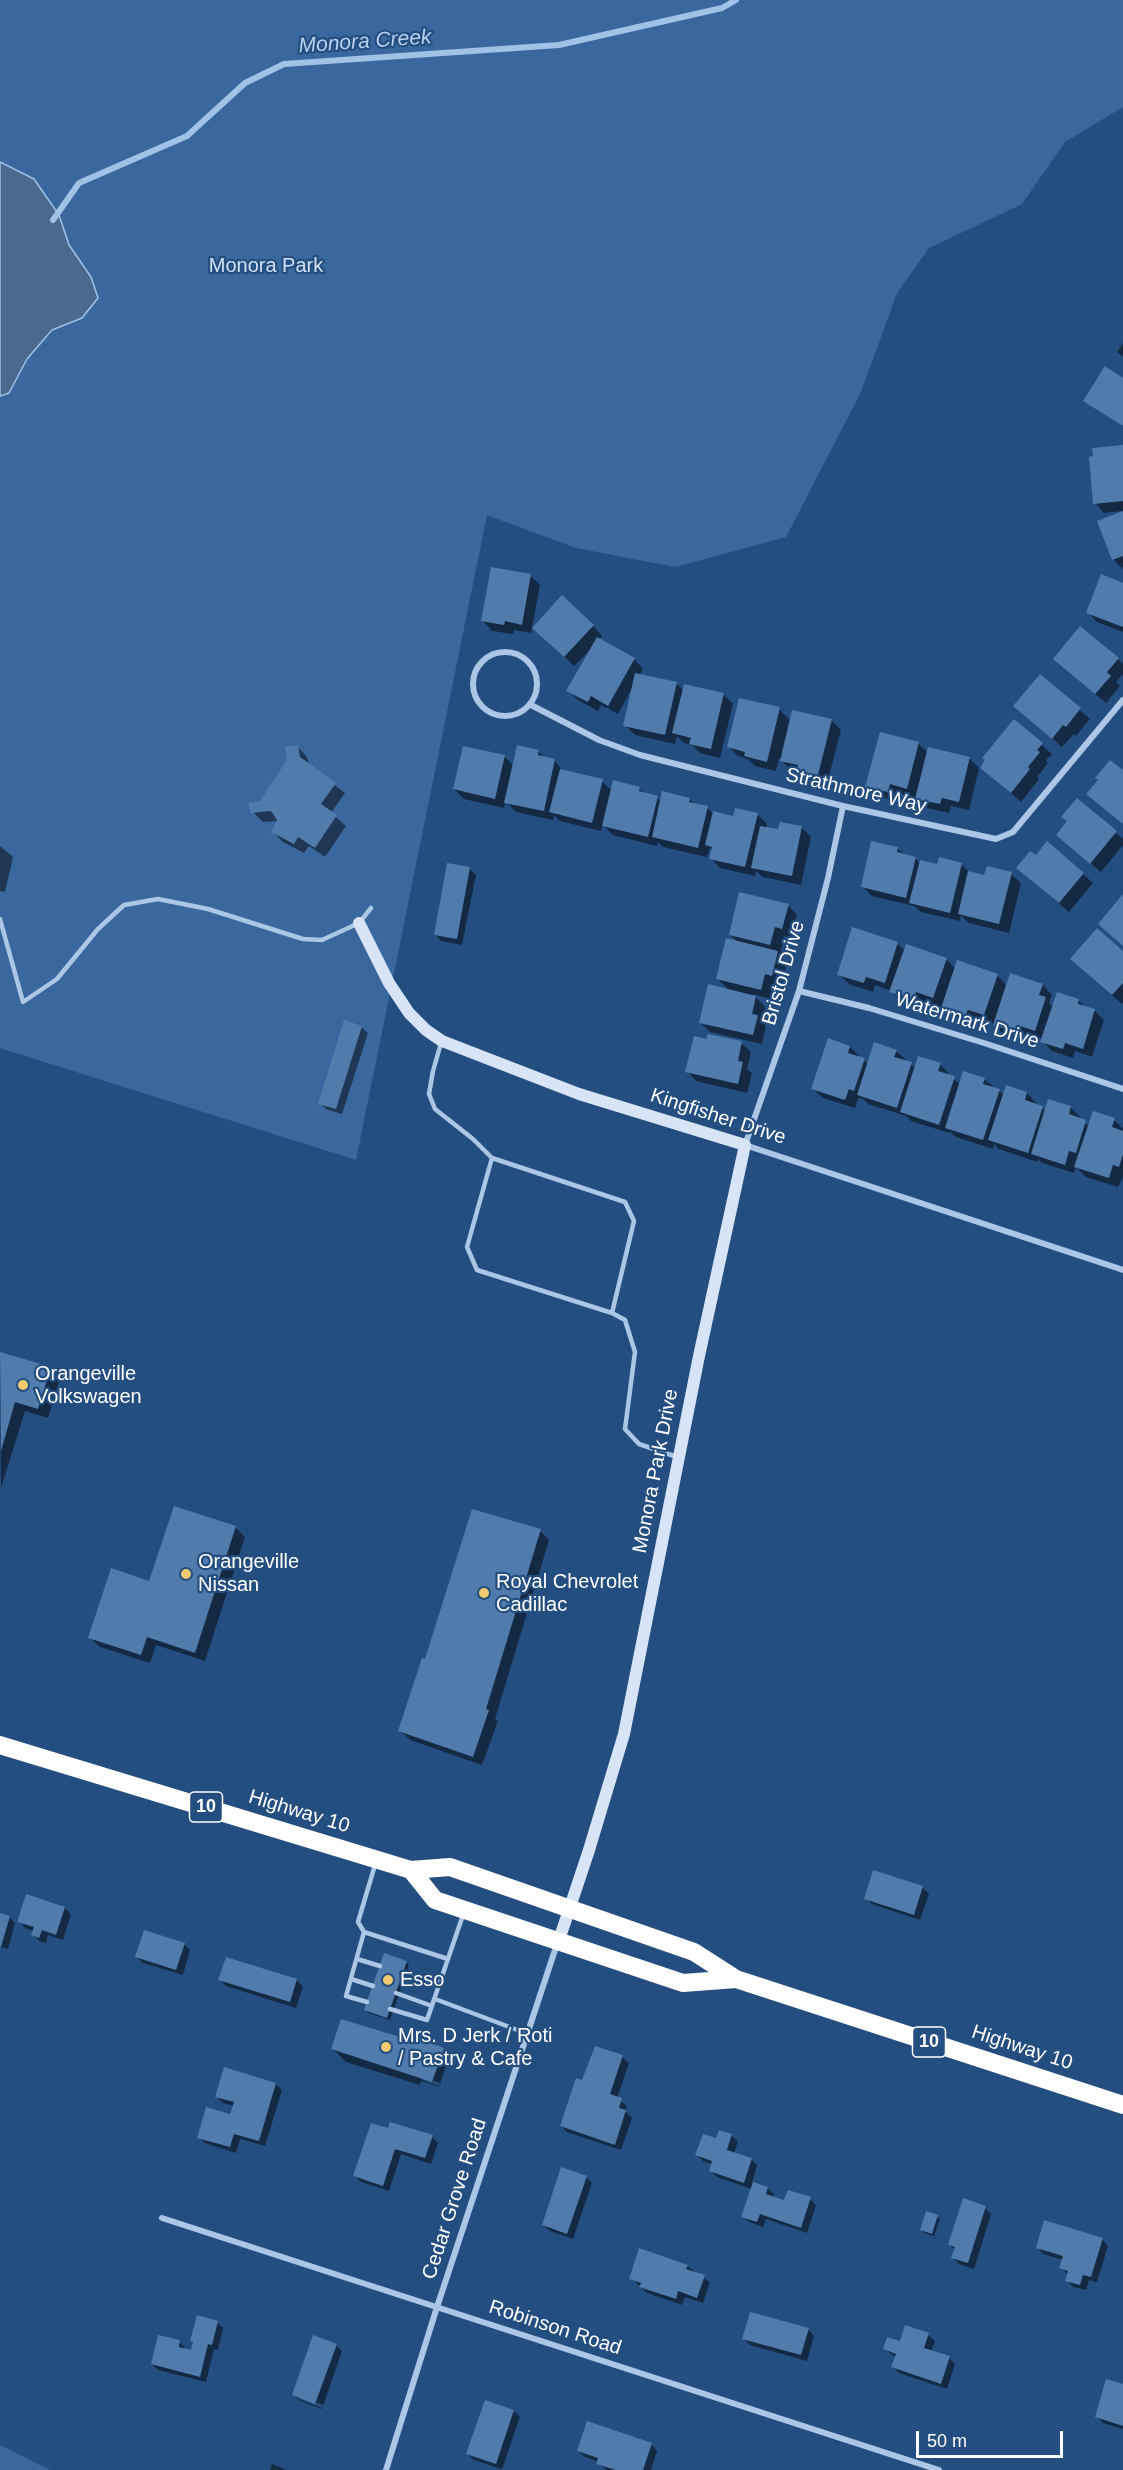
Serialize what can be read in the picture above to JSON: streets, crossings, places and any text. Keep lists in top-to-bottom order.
{
  "streets": {
    "highway": ["10", "Highway 10"],
    "street": [
      "Strathmore Way",
      "Bristol Drive",
      "Watermark Drive",
      "Kingfisher Drive",
      "Monora Park Drive",
      "Cedar Grove Road",
      "Robinson Road"
    ]
  },
  "crossings": [
    ["Strathmore Way", "Bristol Drive"],
    ["Bristol Drive", "Watermark Drive"],
    ["Bristol Drive", "Kingfisher Drive"],
    ["Bristol Drive", "Monora Park Drive"],
    ["Kingfisher Drive", "Monora Park Drive"],
    ["Monora Park Drive", "Highway 10"],
    ["Monora Park Drive", "Cedar Grove Road"],
    ["Highway 10", "Cedar Grove Road"],
    ["Cedar Grove Road", "Robinson Road"]
  ],
  "water": ["Monora Creek"],
  "parks": ["Monora Park"],
  "places": [
    "Orangeville Volkswagen",
    "Orangeville Nissan",
    "Royal Chevrolet Cadillac",
    "Esso",
    "Mrs. D Jerk / Roti / Pastry & Cafe"
  ],
  "scale_bar": "50 m"
}
